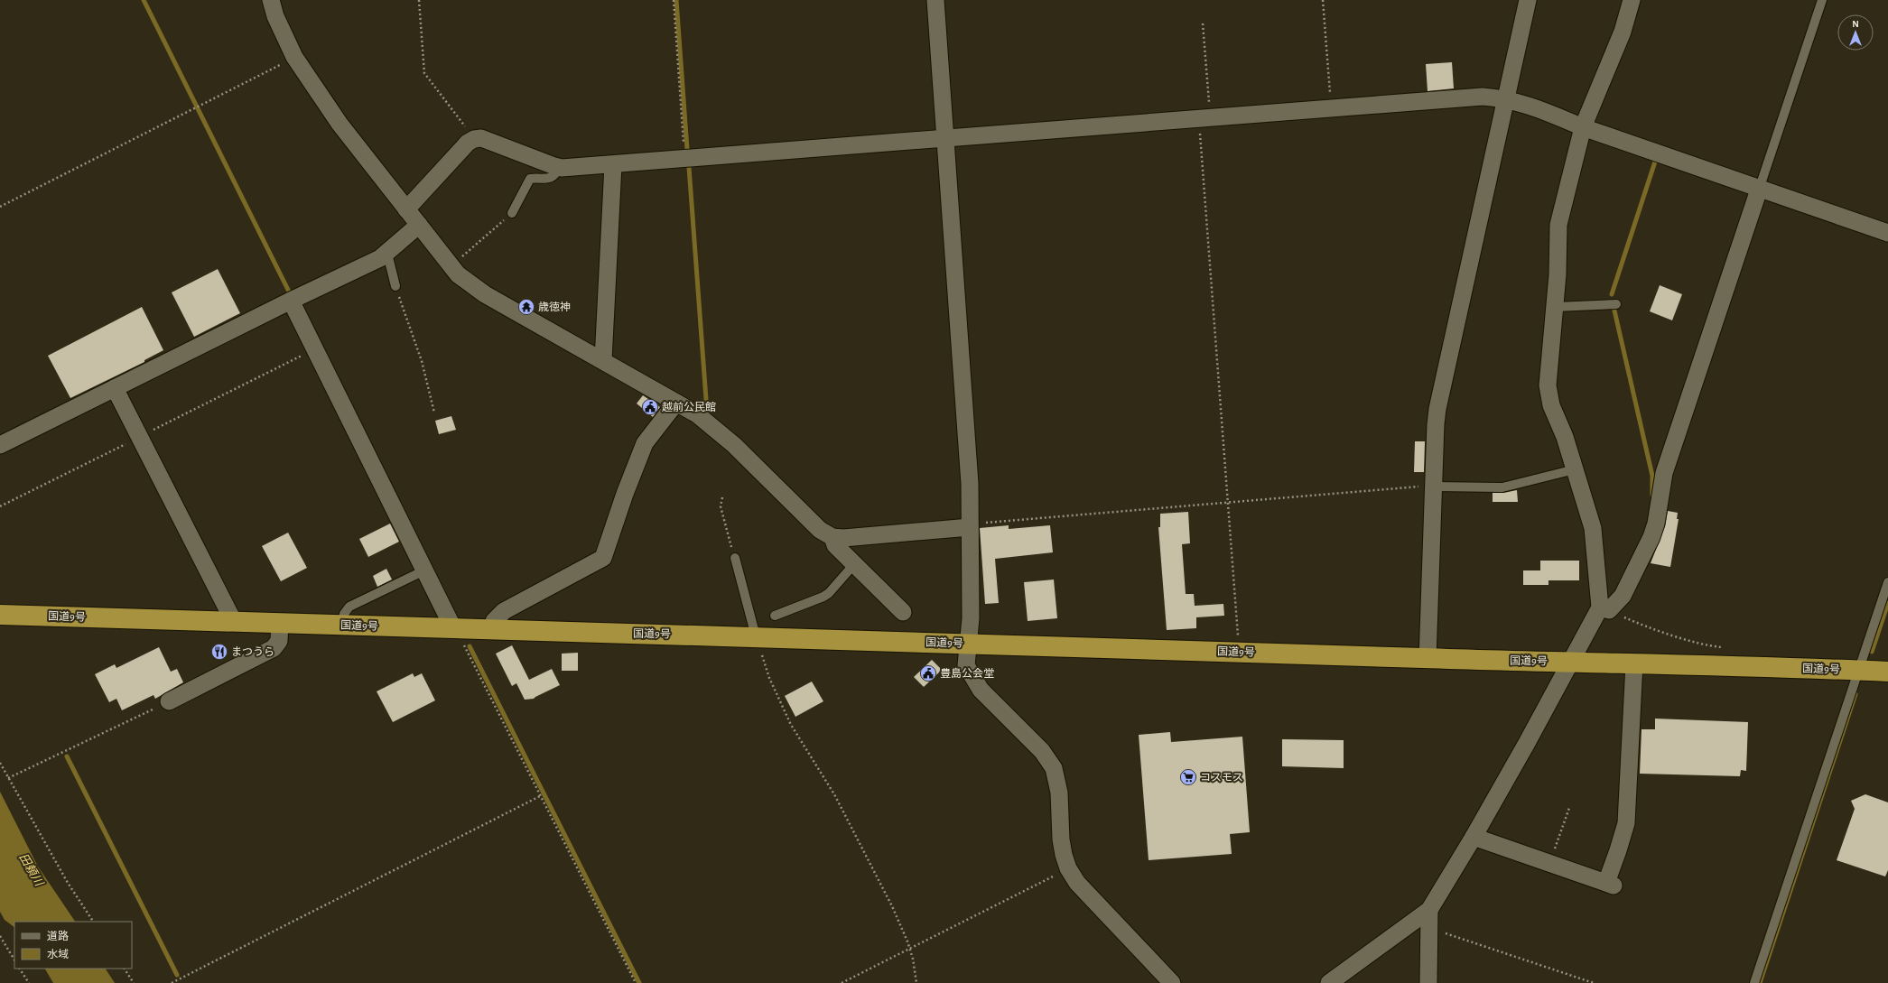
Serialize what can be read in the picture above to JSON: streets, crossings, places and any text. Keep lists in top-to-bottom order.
{
  "streets": {
    "highway": ["国道9号"]
  },
  "water": ["田頼川"],
  "places": {
    "temple": ["歳徳神"],
    "public building": ["越前公民館", "豊島公会堂"],
    "restaurant": ["まつうら"],
    "supermarket": ["コスモス"]
  },
  "legend": ["道路", "水域"],
  "north": "top"
}
